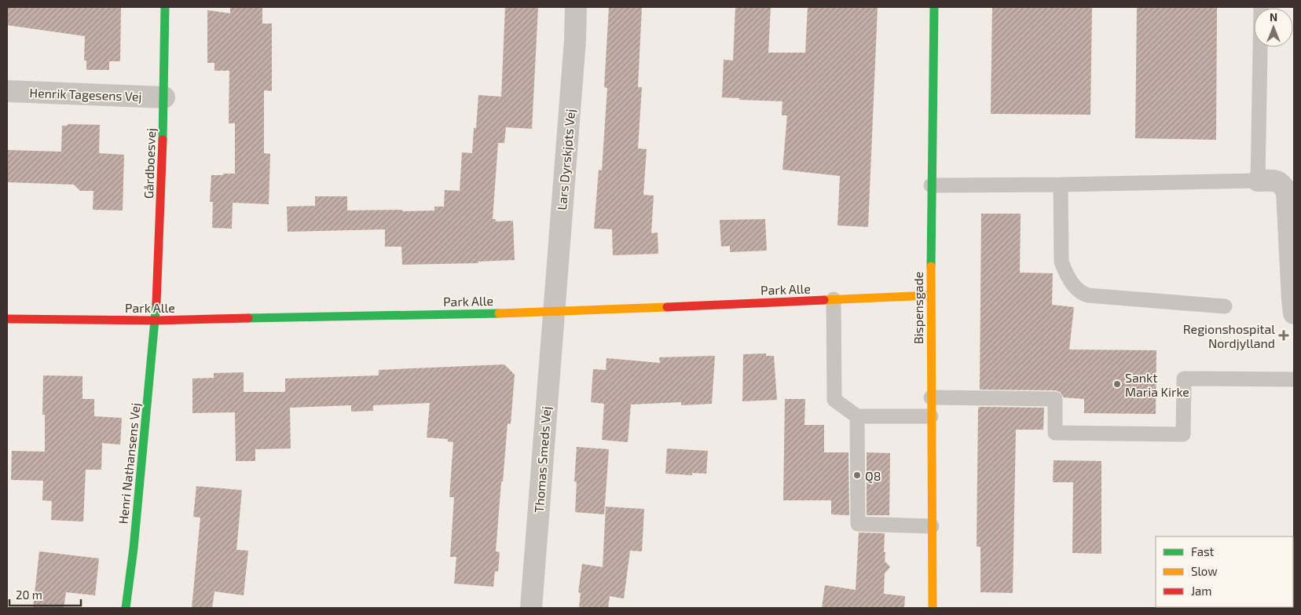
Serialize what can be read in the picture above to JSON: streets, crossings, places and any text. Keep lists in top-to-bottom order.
{
  "streets": {
    "street": [
      "Henrik Tagesens Vej",
      "Lars Dyrskjøts Vej",
      "Gårdboesvej",
      "Park Alle",
      "Bispensgade",
      "Thomas Smeds Vej",
      "Henri Nathansens Vej"
    ]
  },
  "crossings": [
    ["Henrik Tagesens Vej", "Gårdboesvej"],
    ["Lars Dyrskjøts Vej", "Park Alle"],
    ["Lars Dyrskjøts Vej", "Thomas Smeds Vej"],
    ["Gårdboesvej", "Park Alle"],
    ["Gårdboesvej", "Henri Nathansens Vej"],
    ["Park Alle", "Bispensgade"],
    ["Park Alle", "Thomas Smeds Vej"],
    ["Park Alle", "Henri Nathansens Vej"]
  ],
  "places": {
    "health": ["Regionshospital Nordjylland"],
    "other": ["Sankt Maria Kirke", "Q8"]
  },
  "legend": ["Fast", "Slow", "Jam"],
  "scale_bar": "20 m",
  "north": "top"
}
